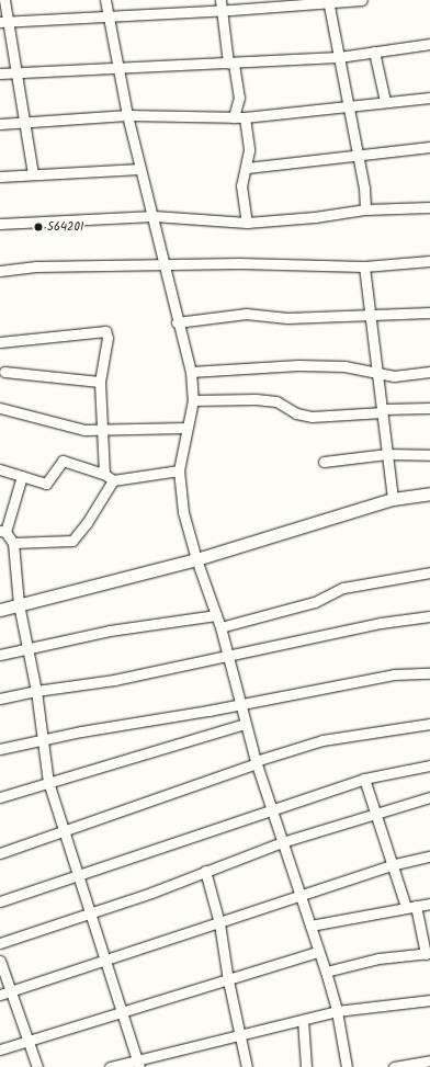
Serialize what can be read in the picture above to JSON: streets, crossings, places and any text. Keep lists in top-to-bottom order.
{
  "places": ["564201"]
}
